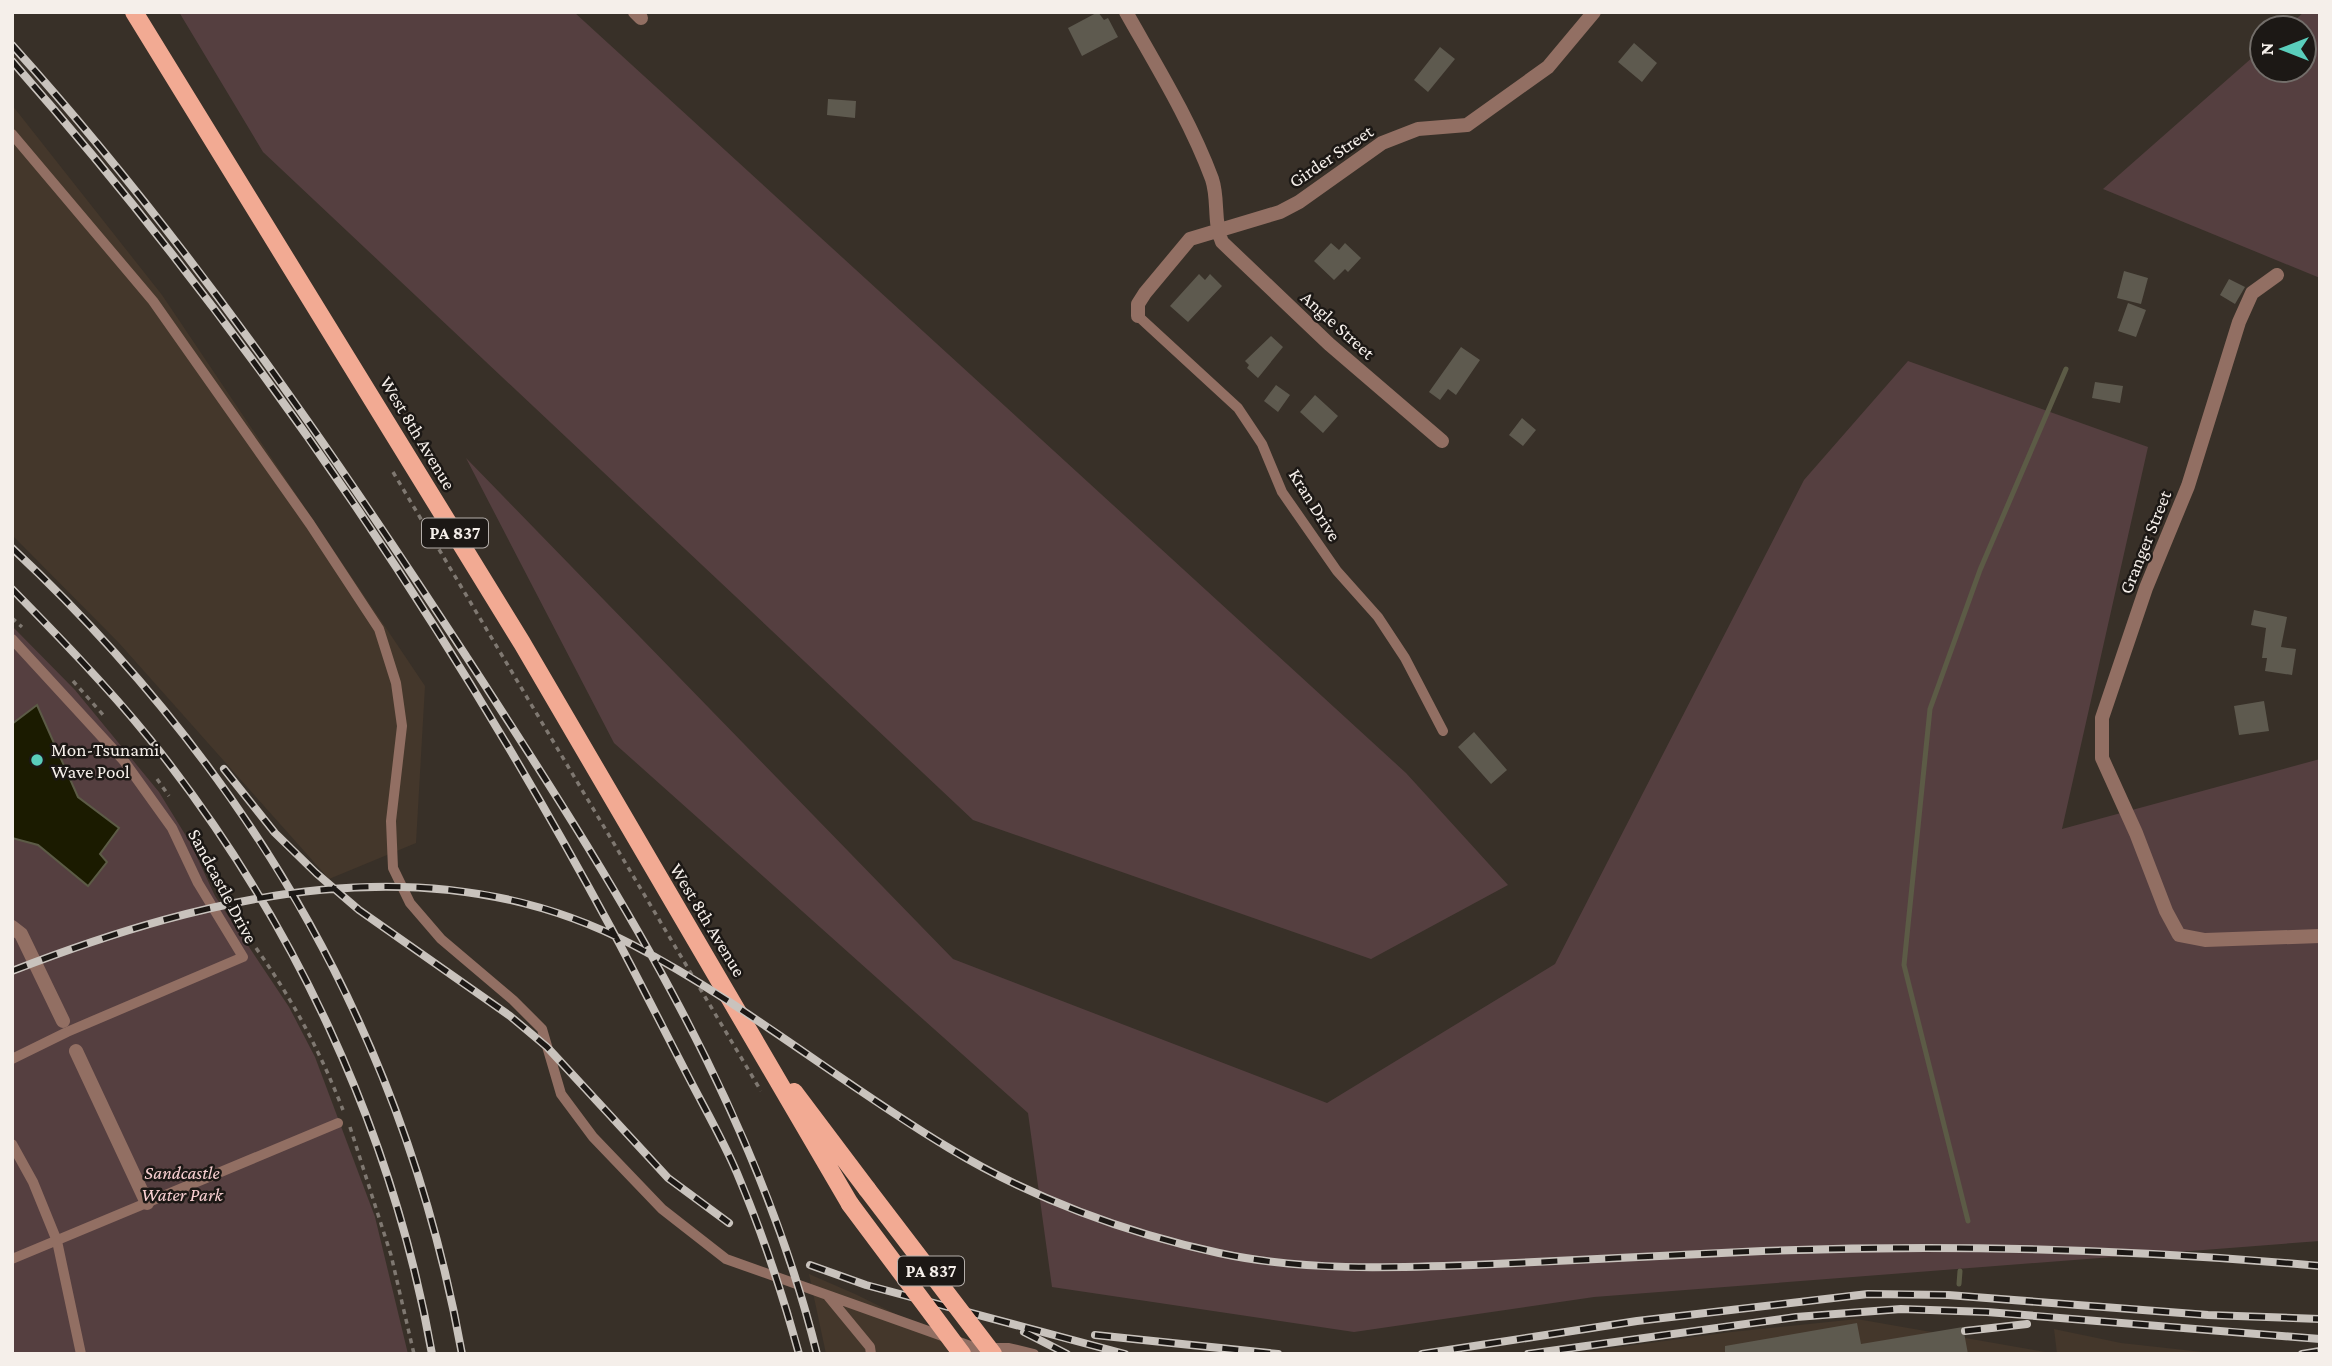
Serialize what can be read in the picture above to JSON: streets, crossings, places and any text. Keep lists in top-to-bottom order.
{
  "streets": {
    "main road": ["West 8th Avenue", "PA 837"],
    "street": ["Girder Street", "Angle Street", "Granger Street"],
    "lane": ["Kran Drive", "Sandcastle Drive"]
  },
  "crossings": [
    ["Girder Street", "Angle Street"],
    ["West 8th Avenue", "PA 837"]
  ],
  "parks": ["Sandcastle Water Park"],
  "places": ["Mon-Tsunami Wave Pool"],
  "north": "left"
}
